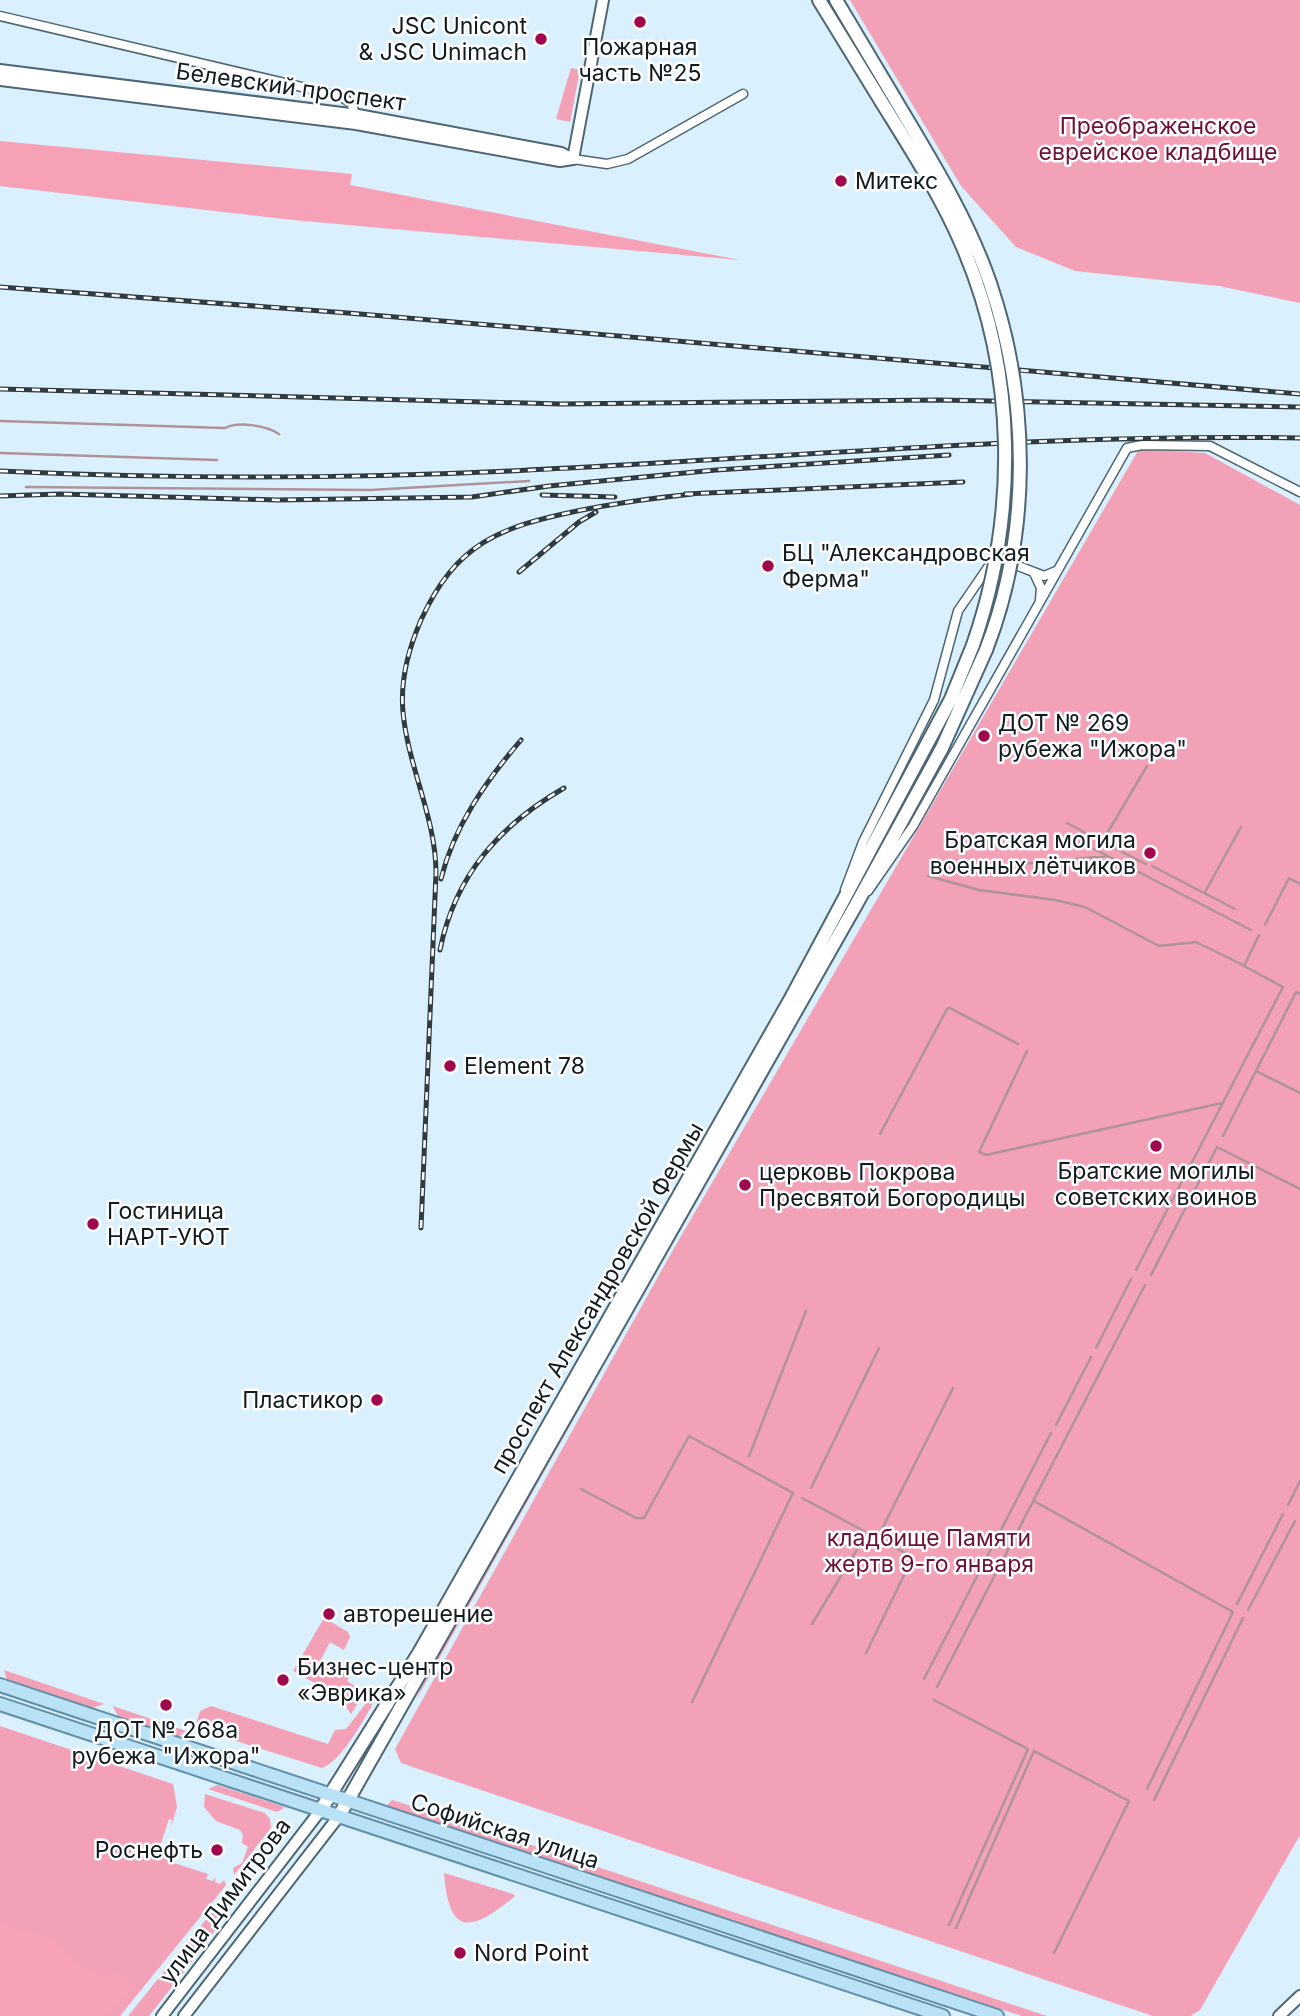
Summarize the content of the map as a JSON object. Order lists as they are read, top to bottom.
{
  "streets": {
    "main road": ["проспект Александровской Фермы", "Софийская улица"],
    "street": ["Белевский проспект", "улица Димитрова"]
  },
  "crossings": [
    ["проспект Александровской Фермы", "Софийская улица"],
    ["проспект Александровской Фермы", "улица Димитрова"],
    ["Софийская улица", "улица Димитрова"]
  ],
  "parks": ["Преображенское еврейское кладбище", "кладбище Памяти жертв 9-го января"],
  "places": [
    "Пожарная часть №25",
    "JSC Unicont & JSC Unimach",
    "Митекс",
    "БЦ \"Александровская Ферма\"",
    "ДОТ № 269 рубежа \"Ижора\"",
    "Братская могила военных лётчиков",
    "Element 78",
    "Братские могилы советских воинов",
    "церковь Покрова Пресвятой Богородицы",
    "Гостиница НАРТ-УЮТ",
    "Пластикор",
    "авторешение",
    "Бизнес-центр «Эврика»",
    "ДОТ № 268а рубежа \"Ижора\"",
    "Роснефть",
    "Nord Point"
  ]
}
